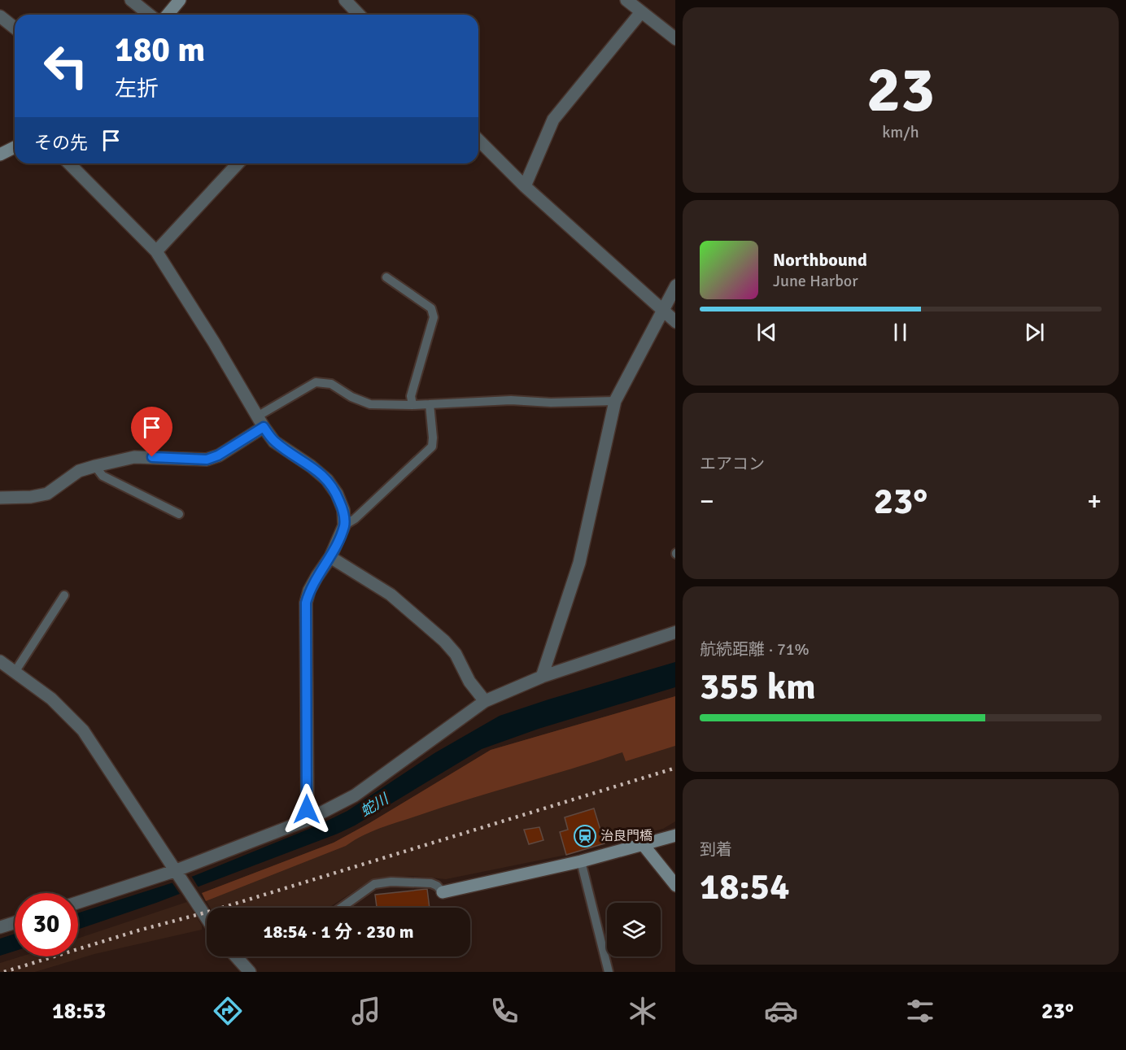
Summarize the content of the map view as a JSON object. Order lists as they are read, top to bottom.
{
  "water": ["蛇川"],
  "places": {
    "station": ["治良門橋"]
  },
  "page": {
    "tile": [
      ["23", "km/h"],
      "エアコン",
      ["航続距離 · 71%", "355 km"],
      ["到着", "18:54"]
    ],
    "turn": ["180 m", "左折"],
    "then": "その先",
    "song": ["Northbound", "June Harbor"],
    "heat": ["−", "23°", "+"],
    "limit": "30",
    "trip": "18:54 · 1 分 · 230 m",
    "tabs": ["18:53", "23°"]
  }
}
